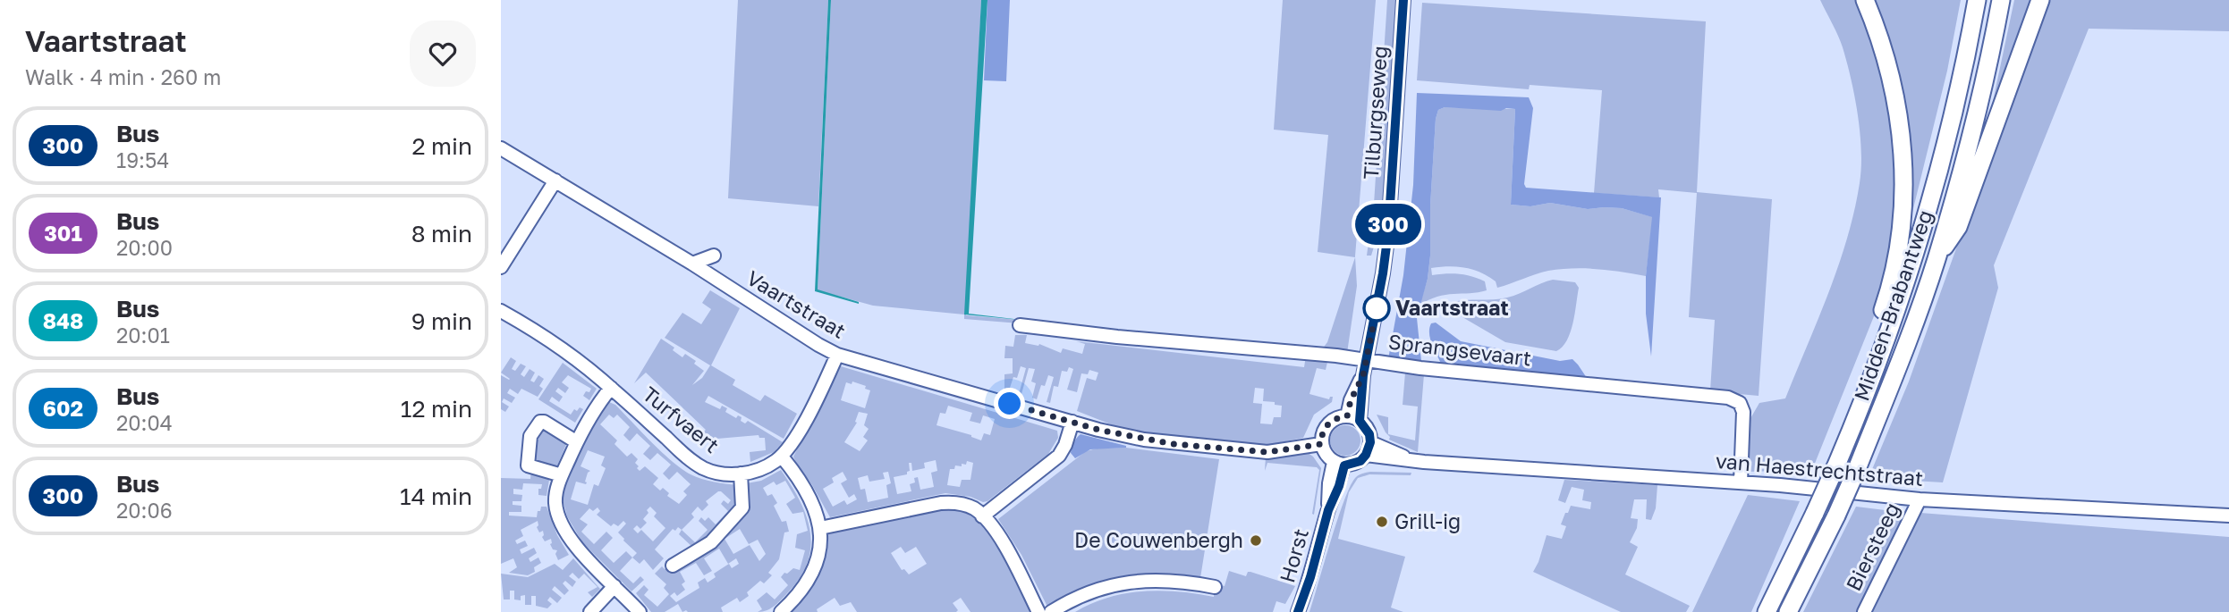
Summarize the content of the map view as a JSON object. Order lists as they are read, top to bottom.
{
  "streets": {
    "highway": ["Midden-Brabantweg"],
    "street": [
      "Tilburgseweg",
      "Vaartstraat",
      "Sprangsevaart",
      "Turfvaert",
      "van Haestrechtstraat",
      "Biersteeg",
      "Horst"
    ]
  },
  "crossings": [
    ["Tilburgseweg", "Vaartstraat"],
    ["Tilburgseweg", "Sprangsevaart"],
    ["Tilburgseweg", "van Haestrechtstraat"],
    ["Tilburgseweg", "Horst"],
    ["Vaartstraat", "Turfvaert"],
    ["Vaartstraat", "van Haestrechtstraat"],
    ["Vaartstraat", "Horst"],
    ["Sprangsevaart", "van Haestrechtstraat"],
    ["van Haestrechtstraat", "Biersteeg"],
    ["van Haestrechtstraat", "Horst"]
  ],
  "places": ["Vaartstraat", "Grill-ig", "De Couwenbergh"],
  "lines": ["bus line 300"],
  "page": {
    "heading": ["Vaartstraat", "Walk · 4 min · 260 m"],
    "on_map": "300",
    "list": [
      {
        "mark": "300",
        "name": "Bus",
        "note": "19:54",
        "value": "2 min"
      },
      {
        "mark": "301",
        "name": "Bus",
        "note": "20:00",
        "value": "8 min"
      },
      {
        "mark": "848",
        "name": "Bus",
        "note": "20:01",
        "value": "9 min"
      },
      {
        "mark": "602",
        "name": "Bus",
        "note": "20:04",
        "value": "12 min"
      },
      {
        "mark": "300",
        "name": "Bus",
        "note": "20:06",
        "value": "14 min"
      }
    ]
  }
}
